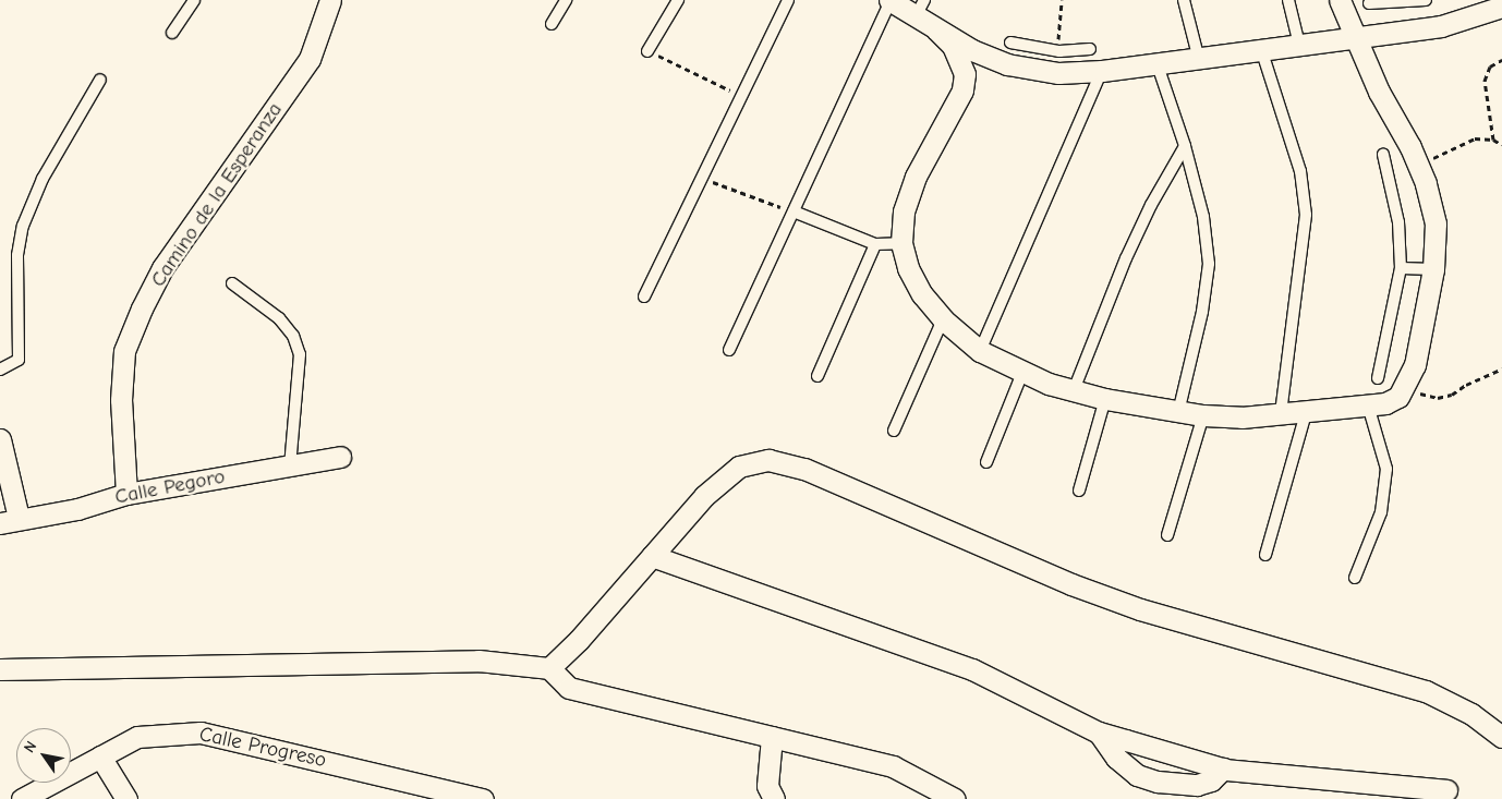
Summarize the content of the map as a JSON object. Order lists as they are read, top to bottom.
{
  "streets": {
    "street": ["Camino de la Esperanza", "Calle Pegoro", "Calle Progreso"]
  },
  "crossings": [
    ["Camino de la Esperanza", "Calle Pegoro"]
  ],
  "north": "top left"
}
